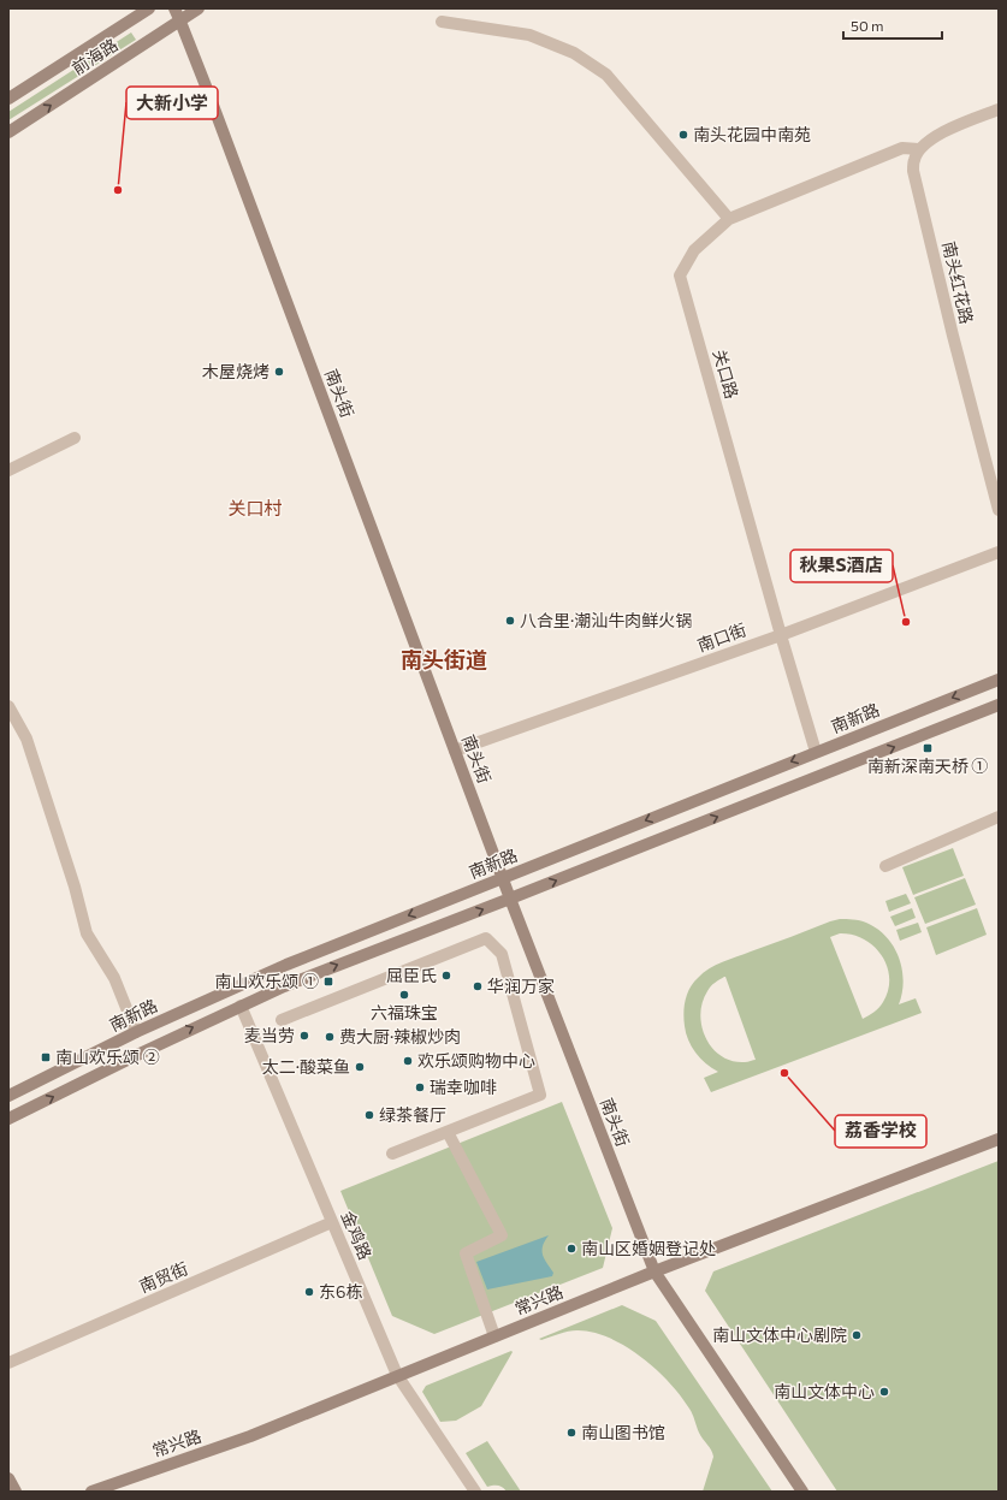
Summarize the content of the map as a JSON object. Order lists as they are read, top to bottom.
{
  "streets": {
    "street": [
      "前海路",
      "南头红花路",
      "关口路",
      "南头街",
      "南口街",
      "南新路",
      "金鸡路",
      "南贸街",
      "常兴路"
    ]
  },
  "crossings": [
    ["前海路", "南头街"],
    ["南头红花路", "关口路"],
    ["关口路", "南口街"],
    ["关口路", "南新路"],
    ["南头街", "南口街"],
    ["南头街", "南新路"],
    ["南头街", "常兴路"],
    ["金鸡路", "南贸街"],
    ["金鸡路", "常兴路"]
  ],
  "districts": ["关口村", "南头街道"],
  "places": {
    "other": [
      "南头花园中南苑",
      "大新小学",
      "木屋烧烤",
      "八合里·潮汕牛肉鲜火锅",
      "秋果S酒店",
      "屈臣氏",
      "华润万家",
      "六福珠宝",
      "麦当劳",
      "费大厨·辣椒炒肉",
      "欢乐颂购物中心",
      "太二·酸菜鱼",
      "荔香学校",
      "瑞幸咖啡",
      "绿茶餐厅",
      "南山区婚姻登记处",
      "东6栋",
      "南山文体中心剧院",
      "南山文体中心",
      "南山图书馆"
    ],
    "transit": ["南新深南天桥 ①", "南山欢乐颂 ①", "南山欢乐颂 ②"]
  },
  "scale_bar": "50 m"
}
